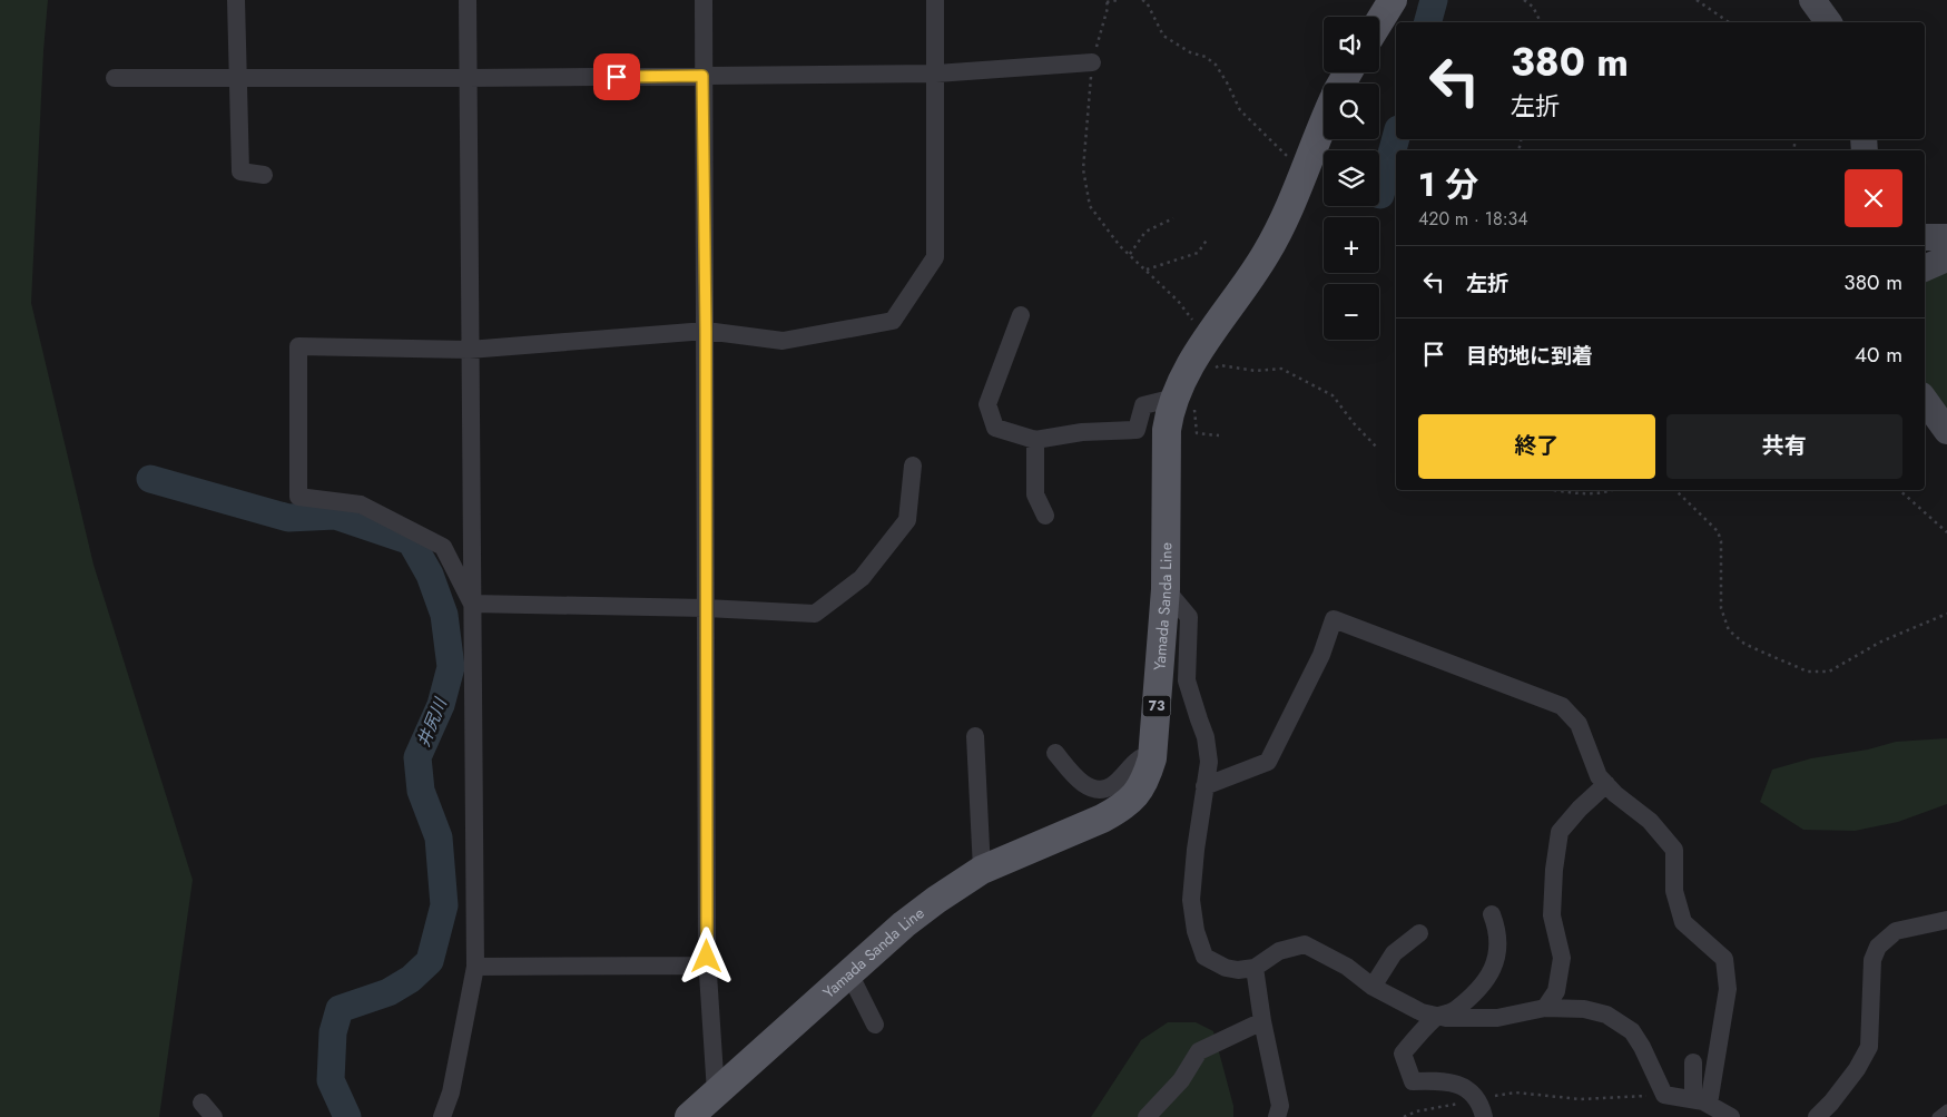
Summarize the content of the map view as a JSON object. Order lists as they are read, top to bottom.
{
  "streets": {
    "main road": ["Yamada Sanda Line", "73"]
  },
  "water": ["井尻川"],
  "page": {
    "map_buttons": ["+", "−"],
    "turn": ["380 m", "左折"],
    "heading": ["1 分", "420 m · 18:34"],
    "list": [
      {
        "name": "左折",
        "value": "380 m"
      },
      {
        "name": "目的地に到着",
        "value": "40 m"
      }
    ],
    "buttons": ["終了", "共有"]
  }
}
